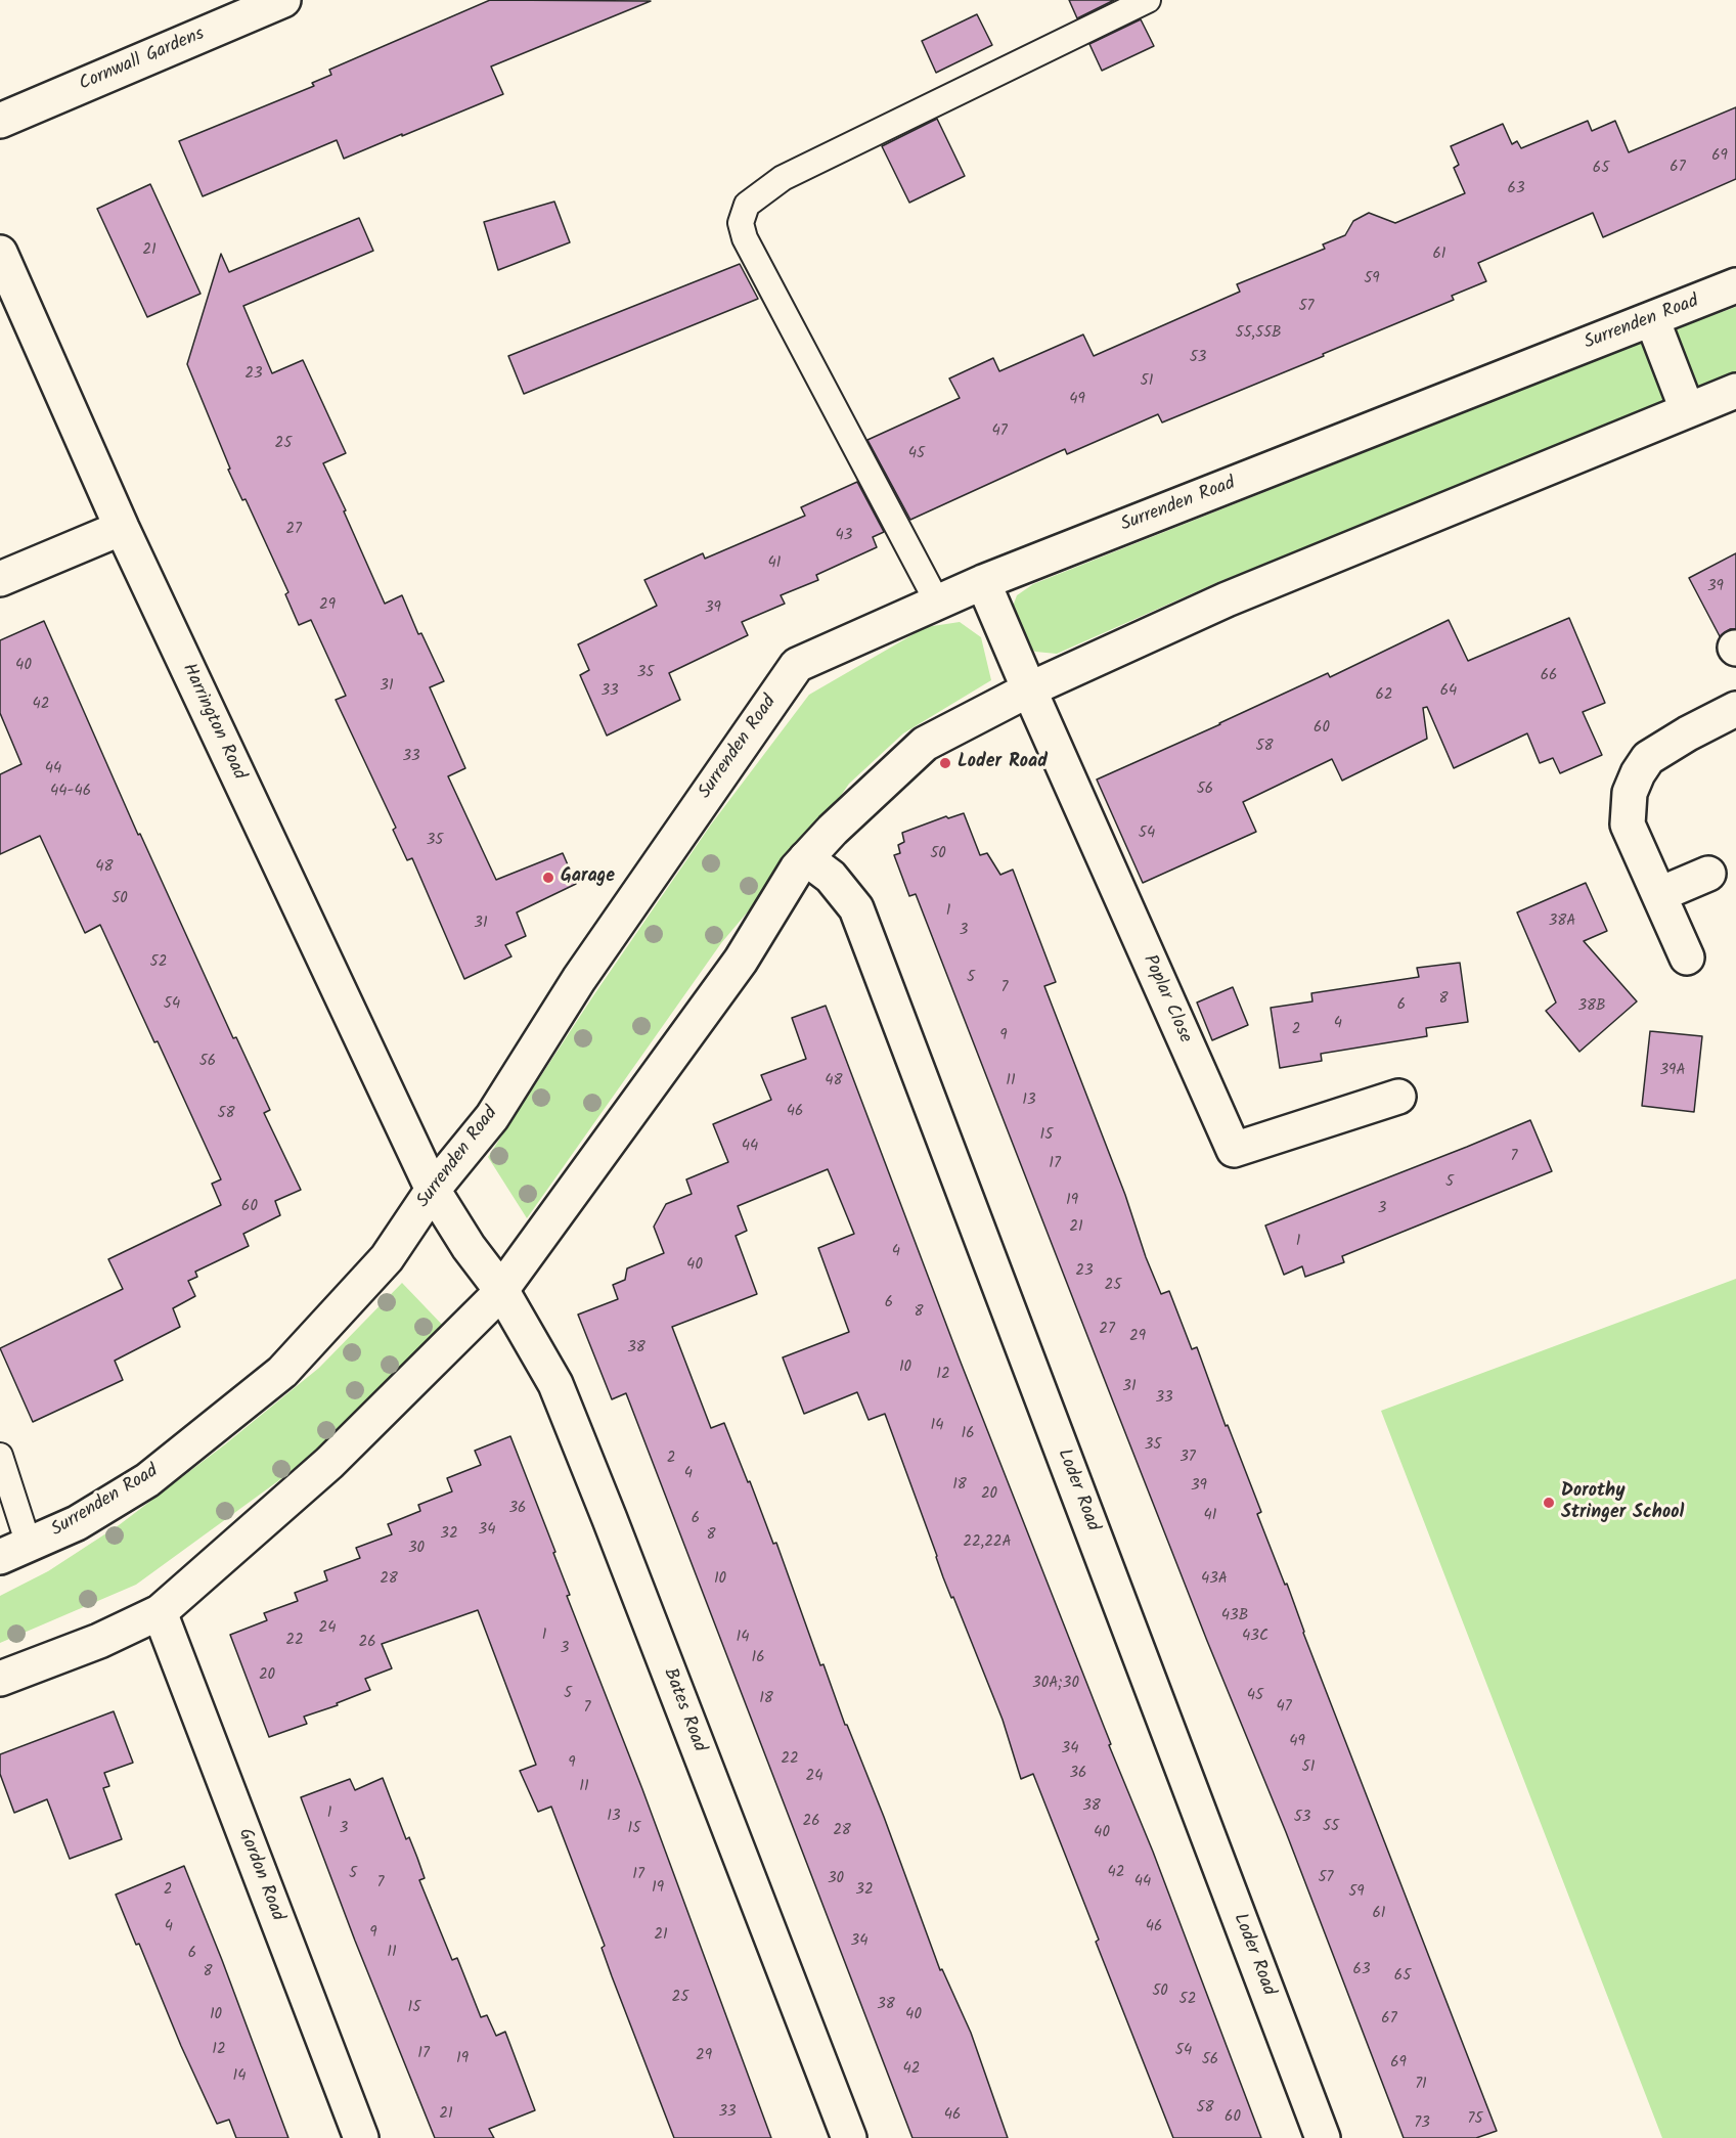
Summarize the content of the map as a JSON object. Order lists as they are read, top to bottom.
{
  "streets": {
    "street": [
      "Cornwall Gardens",
      "Surrenden Road",
      "Harrington Road",
      "Poplar Close",
      "Loder Road",
      "Bates Road",
      "Gordon Road"
    ]
  },
  "crossings": [
    ["Surrenden Road", "Harrington Road"],
    ["Harrington Road", "Bates Road"]
  ],
  "places": ["Loder Road", "Garage", "Dorothy Stringer School"],
  "house_numbers": [
    "69",
    "67",
    "65",
    "63",
    "21",
    "61",
    "59",
    "57",
    "55,55B",
    "53",
    "23",
    "51",
    "49",
    "47",
    "25",
    "45",
    "27",
    "43",
    "41",
    "39",
    "29",
    "39",
    "40",
    "35",
    "66",
    "31",
    "33",
    "64",
    "62",
    "42",
    "60",
    "58",
    "33",
    "44",
    "56",
    "44-46",
    "54",
    "35",
    "50",
    "48",
    "50",
    "1",
    "38A",
    "31",
    "3",
    "52",
    "5",
    "7",
    "8",
    "54",
    "6",
    "38B",
    "4",
    "2",
    "9",
    "56",
    "39A",
    "48",
    "11",
    "13",
    "46",
    "58",
    "15",
    "44",
    "7",
    "17",
    "5",
    "19",
    "60",
    "3",
    "21",
    "1",
    "4",
    "40",
    "23",
    "25",
    "6",
    "8",
    "27",
    "29",
    "38",
    "10",
    "12",
    "31",
    "33",
    "14",
    "16",
    "35",
    "37",
    "2",
    "4",
    "18",
    "39",
    "20",
    "36",
    "41",
    "6",
    "34",
    "32",
    "8",
    "22,22A",
    "30",
    "28",
    "10",
    "43A",
    "43B",
    "24",
    "1",
    "43C",
    "14",
    "22",
    "26",
    "3",
    "16",
    "20",
    "30A;30",
    "5",
    "45",
    "18",
    "47",
    "7",
    "49",
    "34",
    "22",
    "9",
    "51",
    "36",
    "24",
    "11",
    "38",
    "1",
    "13",
    "53",
    "26",
    "55",
    "3",
    "15",
    "28",
    "40",
    "42",
    "5",
    "17",
    "57",
    "30",
    "44",
    "7",
    "19",
    "2",
    "32",
    "59",
    "61",
    "4",
    "46",
    "9",
    "21",
    "34",
    "11",
    "6",
    "63",
    "8",
    "65",
    "50",
    "25",
    "52",
    "38",
    "15",
    "10",
    "40",
    "67",
    "12",
    "54",
    "17",
    "29",
    "19",
    "56",
    "69",
    "42",
    "14",
    "71",
    "58",
    "33",
    "21",
    "46",
    "60",
    "75",
    "73"
  ]
}
